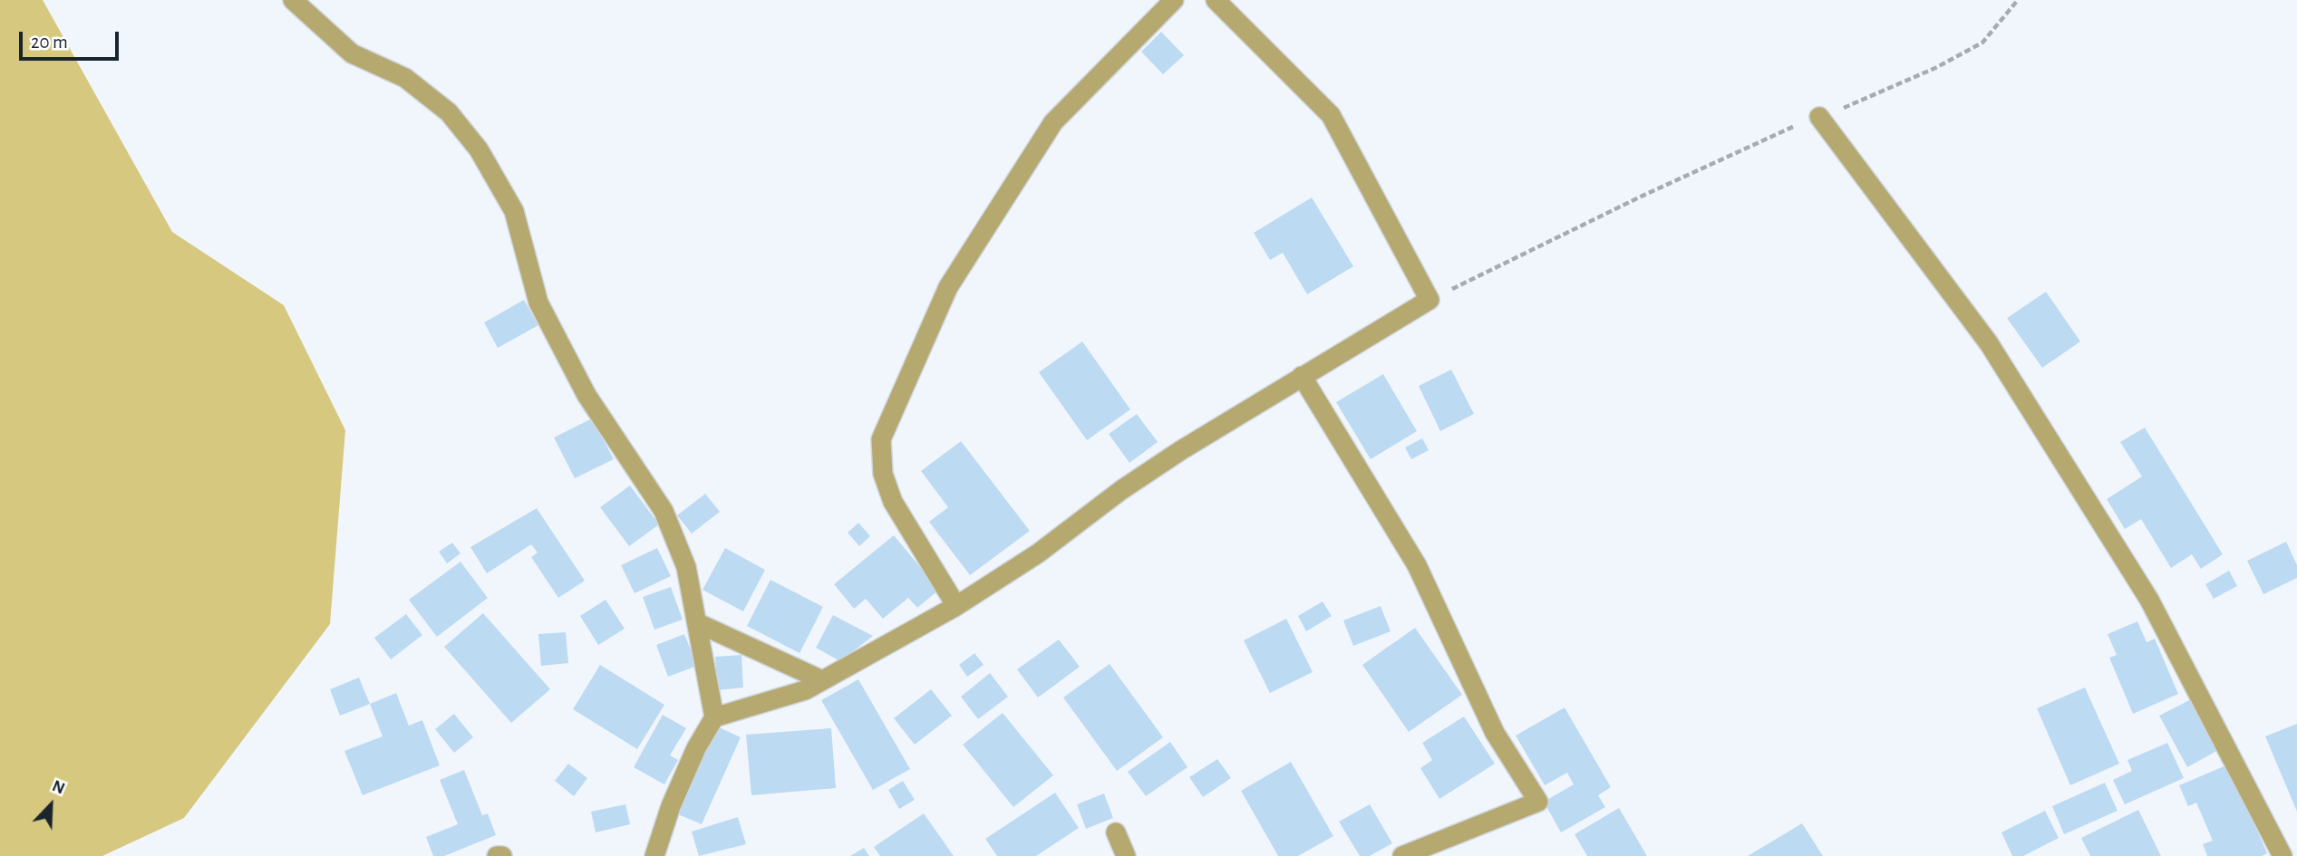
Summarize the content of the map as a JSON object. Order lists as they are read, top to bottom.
{
  "scale_bar": "20 m",
  "north": "top right"
}
